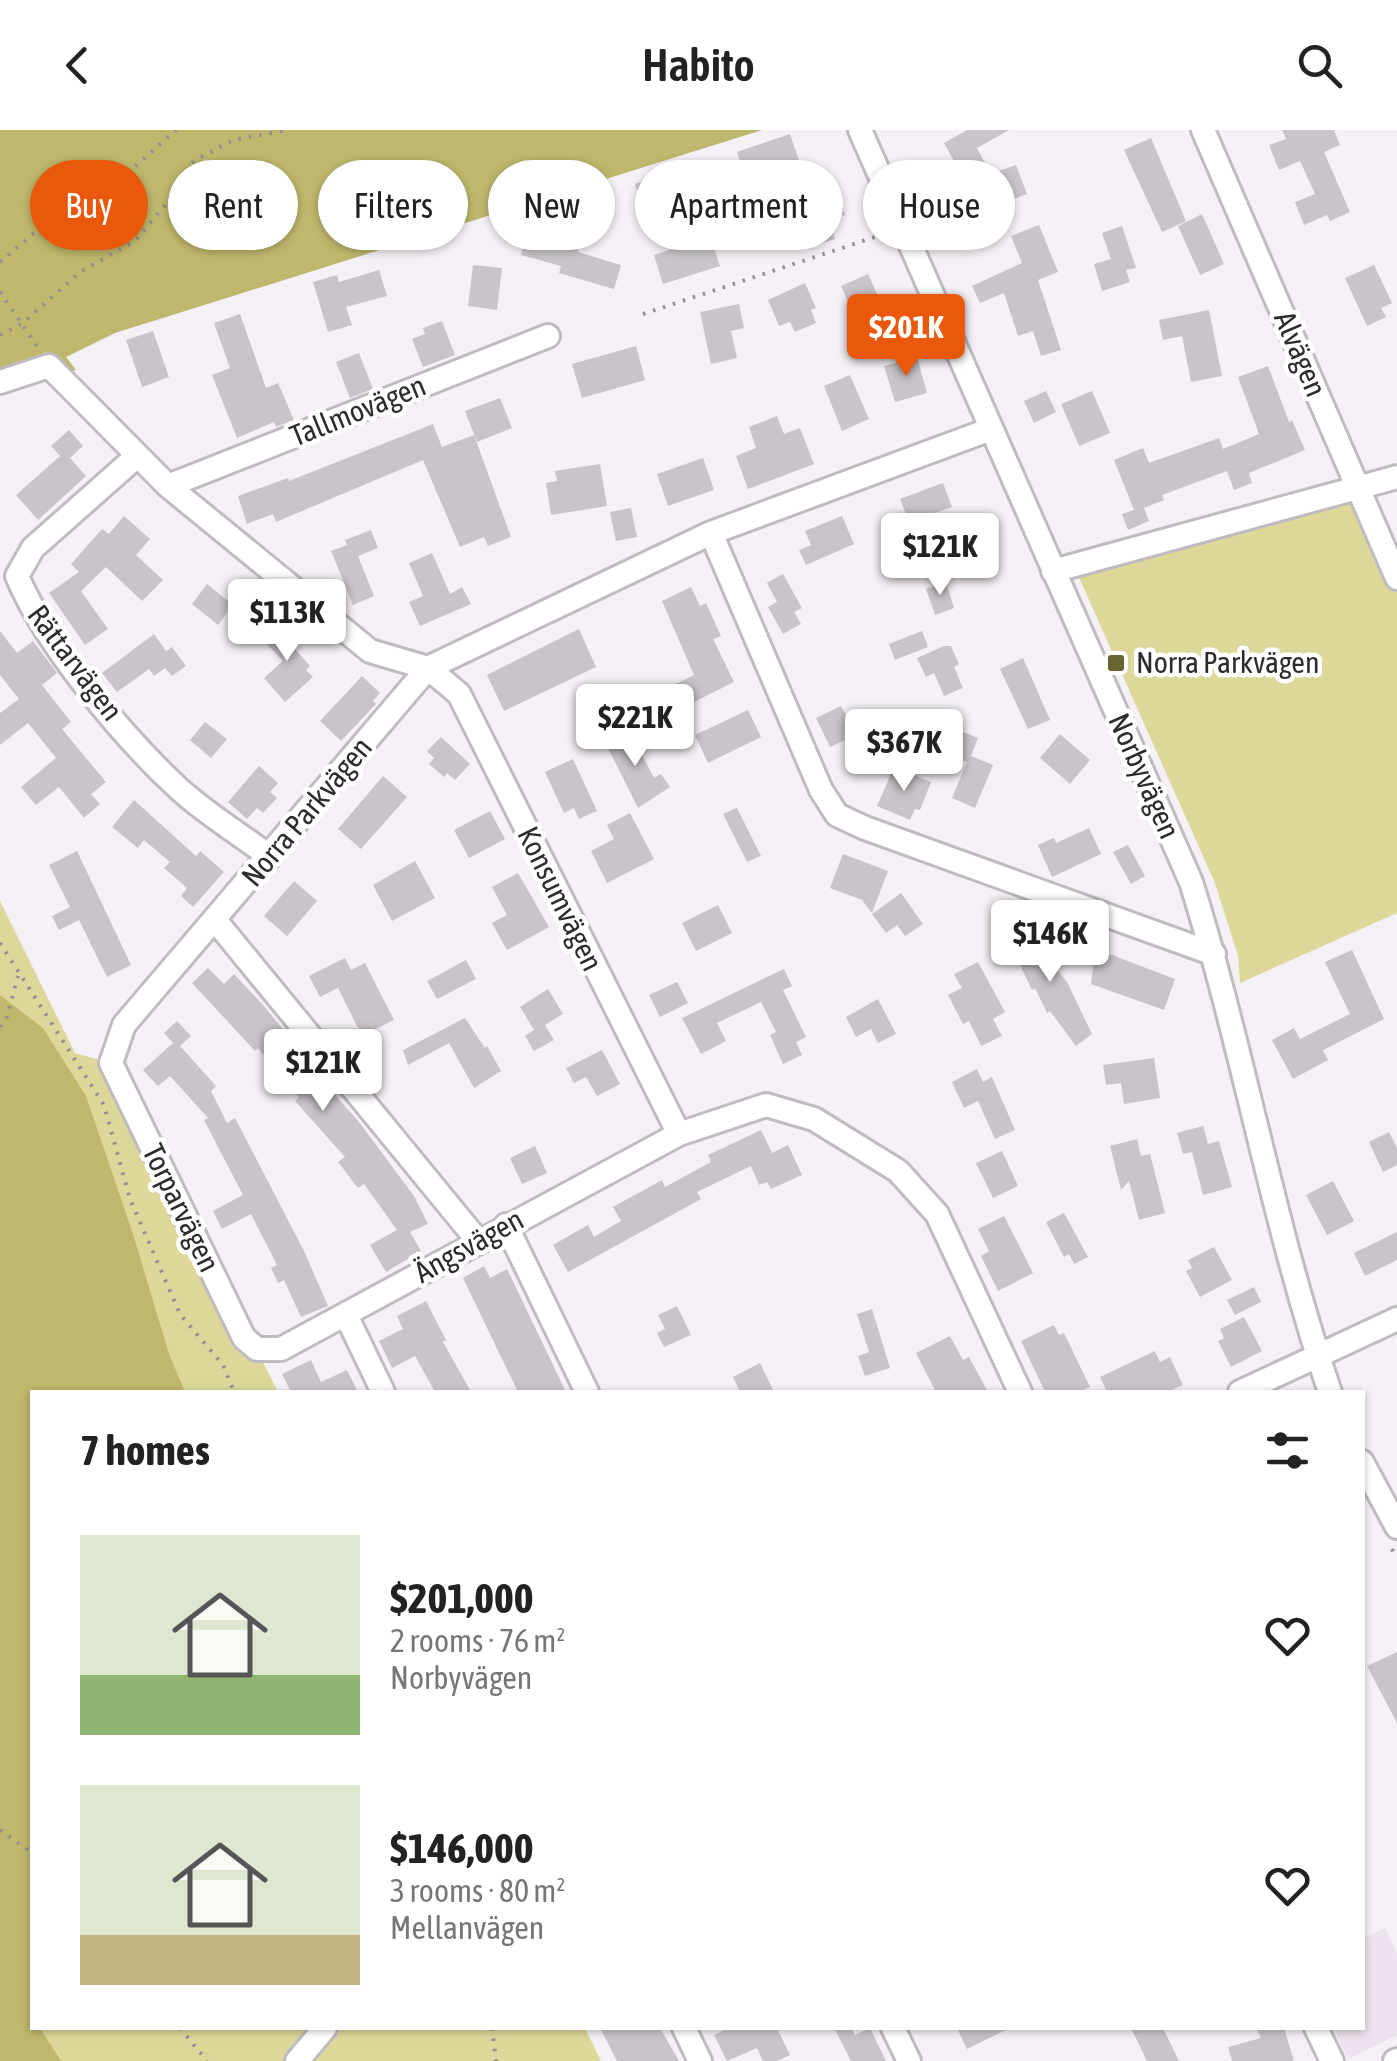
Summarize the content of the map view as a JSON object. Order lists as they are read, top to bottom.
{
  "streets": {
    "street": [
      "Alvägen",
      "Tallmovägen",
      "Rättarvägen",
      "Norbyvägen",
      "Norra Parkvägen",
      "Konsumvägen",
      "Torparvägen",
      "Ängsvägen"
    ]
  },
  "crossings": [
    ["Tallmovägen", "Konsumvägen"],
    ["Rättarvägen", "Norra Parkvägen"],
    ["Rättarvägen", "Konsumvägen"],
    ["Norbyvägen", "Norra Parkvägen"],
    ["Norra Parkvägen", "Konsumvägen"],
    ["Norra Parkvägen", "Torparvägen"],
    ["Konsumvägen", "Ängsvägen"],
    ["Torparvägen", "Ängsvägen"]
  ],
  "places": {
    "transit": ["Norra Parkvägen"]
  },
  "page": {
    "header": "Habito",
    "chip": [
      "Buy",
      "Rent",
      "Filters",
      "New",
      "Apartment",
      "House"
    ],
    "price": [
      "$201K",
      "$121K",
      "$113K",
      "$221K",
      "$367K",
      "$146K",
      "$121K"
    ],
    "heading": "7 homes",
    "list": [
      {
        "name": "$201,000",
        "note": "2 rooms · 76 m² · Norbyvägen"
      },
      {
        "name": "$146,000",
        "note": "3 rooms · 80 m² · Mellanvägen"
      }
    ]
  }
}
